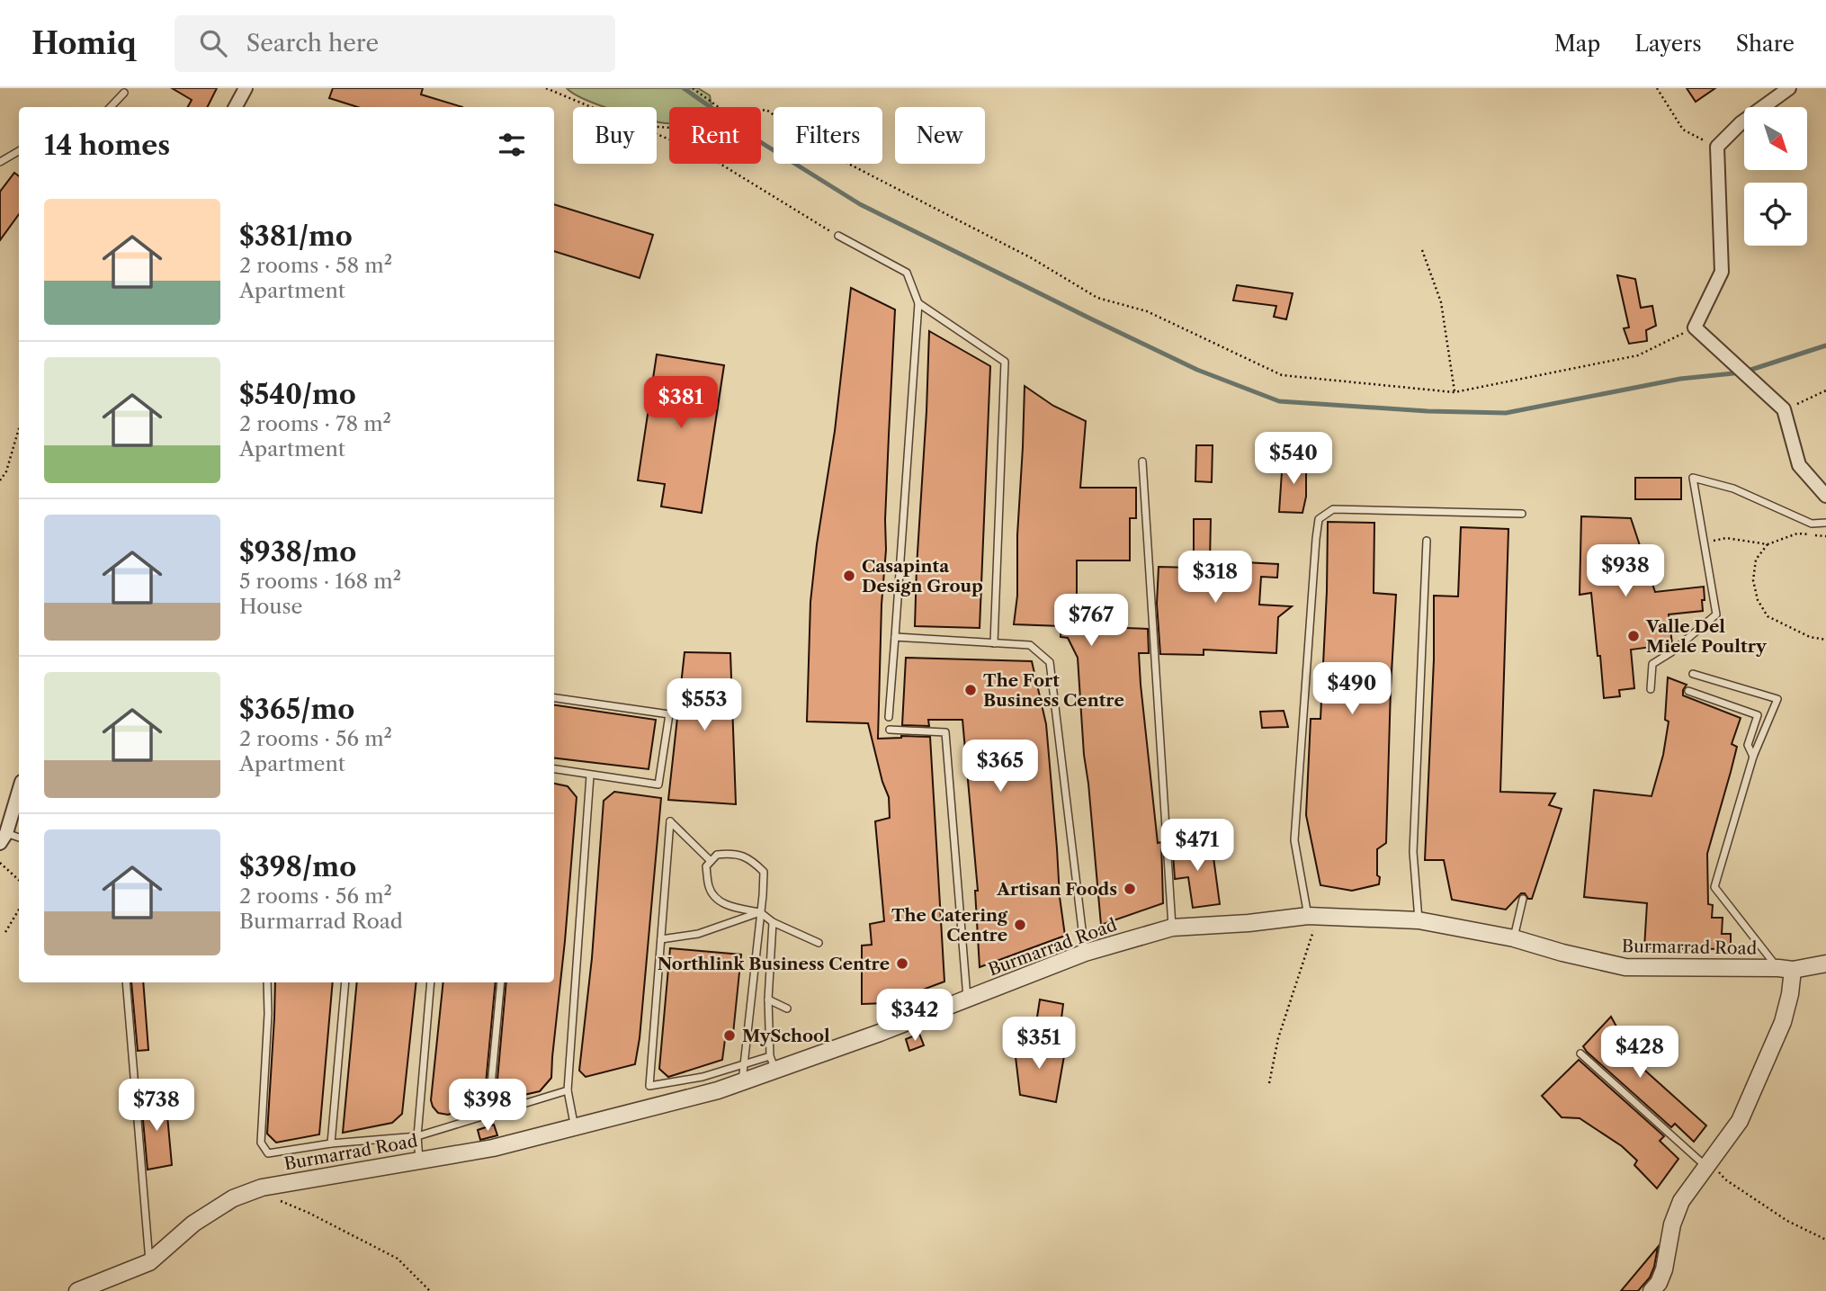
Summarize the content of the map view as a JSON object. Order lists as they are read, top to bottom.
{
  "streets": {
    "street": ["Burmarrad Road"]
  },
  "places": [
    "Casapinta Design Group",
    "Valle Del Miele Poultry",
    "The Fort Business Centre",
    "Artisan Foods",
    "The Catering Centre",
    "Northlink Business Centre",
    "MySchool"
  ],
  "north": "bottom right",
  "page": {
    "header": "Homiq",
    "search": "Search here",
    "nav": ["Map", "Layers", "Share"],
    "chip": [
      "Buy",
      "Rent",
      "Filters",
      "New"
    ],
    "heading": "14 homes",
    "list": [
      {
        "name": "$381/mo",
        "note": "2 rooms · 58 m² · Apartment"
      },
      {
        "name": "$540/mo",
        "note": "2 rooms · 78 m² · Apartment"
      },
      {
        "name": "$938/mo",
        "note": "5 rooms · 168 m² · House"
      },
      {
        "name": "$365/mo",
        "note": "2 rooms · 56 m² · Apartment"
      },
      {
        "name": "$398/mo",
        "note": "2 rooms · 56 m² · Burmarrad Road"
      }
    ],
    "price": [
      "$381",
      "$540",
      "$938",
      "$318",
      "$767",
      "$490",
      "$553",
      "$365",
      "$471",
      "$342",
      "$351",
      "$428",
      "$738",
      "$398"
    ]
  }
}
